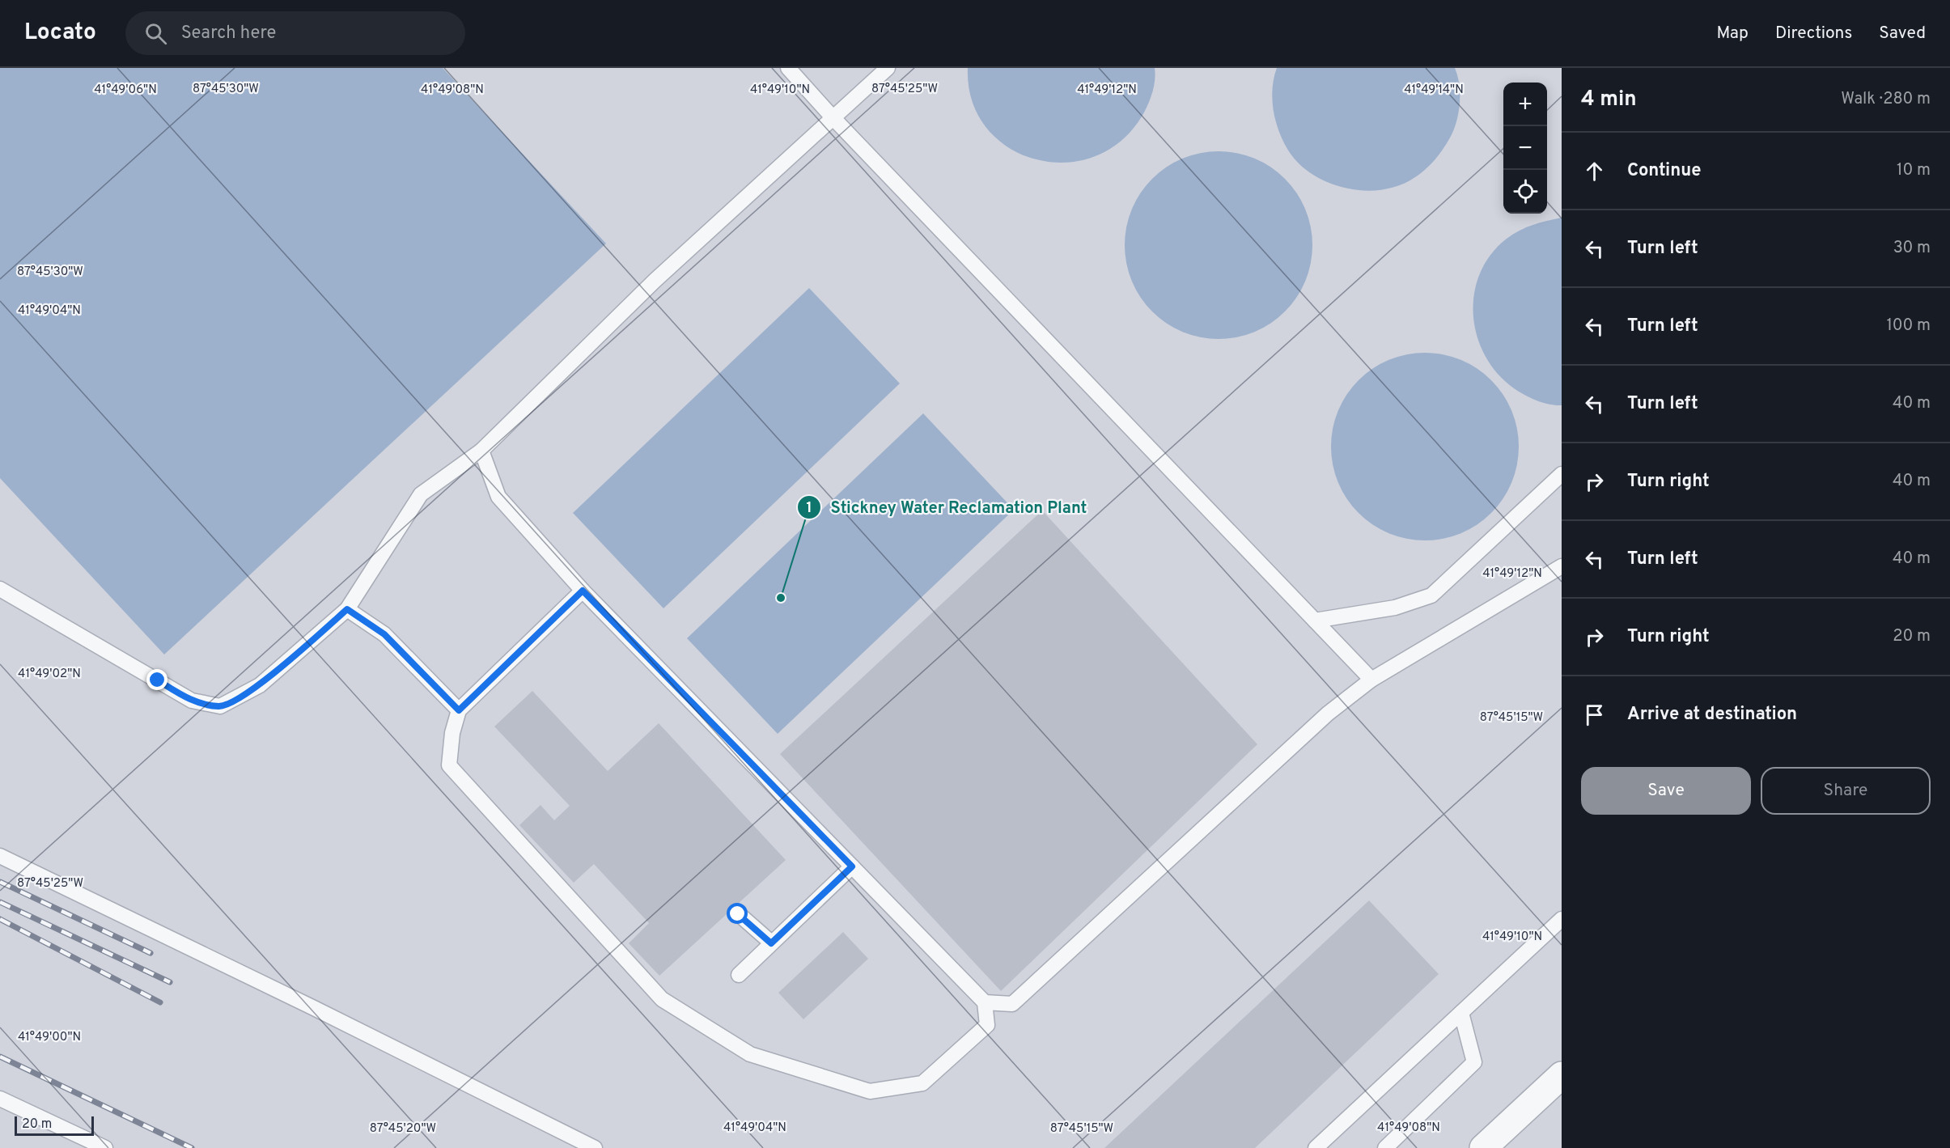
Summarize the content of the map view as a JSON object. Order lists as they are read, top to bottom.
{
  "places": ["Stickney Water Reclamation Plant"],
  "scale_bar": "20 m",
  "page": {
    "header": "Locato",
    "search": "Search here",
    "nav": ["Map", "Directions", "Saved"],
    "heading": ["4 min", "Walk · 280 m"],
    "map_buttons": ["+", "−"],
    "list": [
      ["Continue", "10 m"],
      ["Turn left", "30 m"],
      ["Turn left", "100 m"],
      ["Turn left", "40 m"],
      ["Turn right", "40 m"],
      ["Turn left", "40 m"],
      ["Turn right", "20 m"],
      "Arrive at destination"
    ],
    "buttons": ["Save", "Share"],
    "scale": "20 m"
  },
  "coordinates": [
    "87°45'30\"W",
    "87°45'25\"W",
    "41°49'06\"N",
    "41°49'08\"N",
    "41°49'10\"N",
    "41°49'12\"N",
    "41°49'14\"N",
    "41°49'04\"N",
    "41°49'02\"N",
    "87°45'15\"W",
    "41°49'00\"N",
    "87°45'20\"W"
  ]
}
